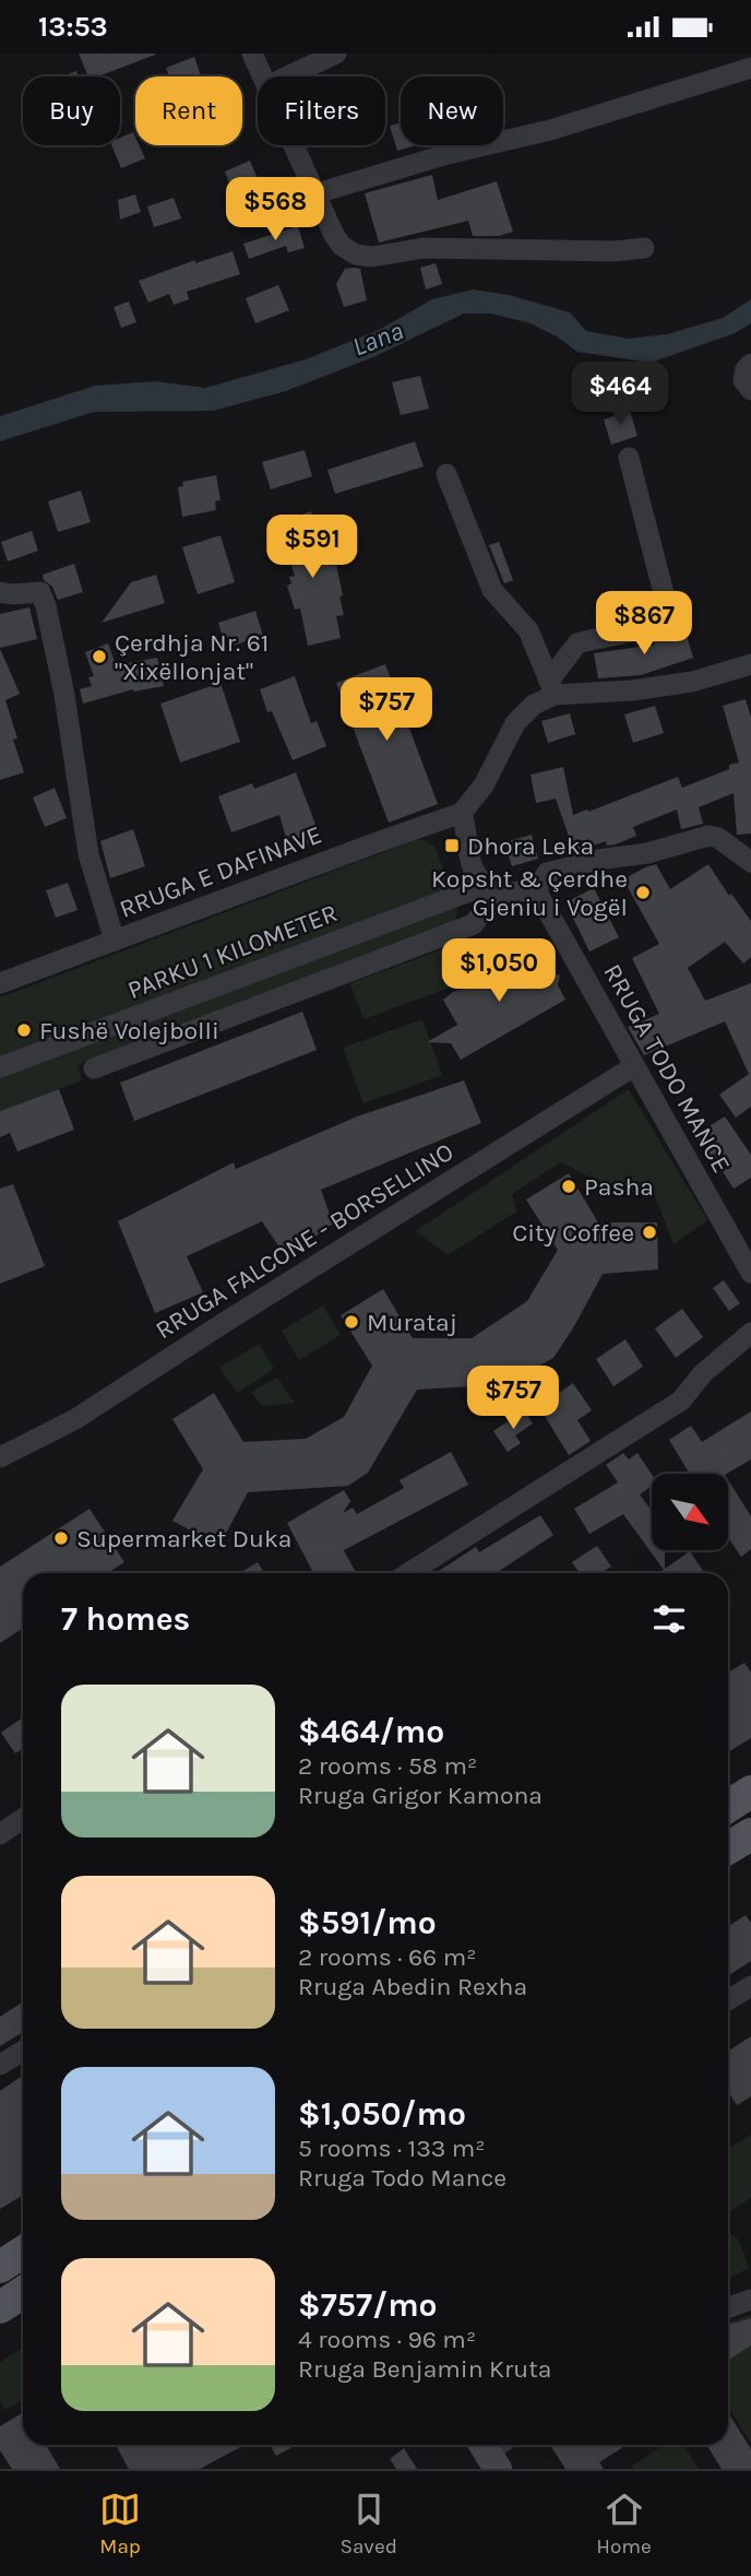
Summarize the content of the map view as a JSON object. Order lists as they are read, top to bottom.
{
  "streets": {
    "street": [
      "RRUGA E DAFINAVE",
      "PARKU 1 KILOMETER",
      "RRUGA TODO MANCE",
      "RRUGA FALCONE - BORSELLINO"
    ]
  },
  "crossings": [
    ["PARKU 1 KILOMETER", "RRUGA TODO MANCE"],
    ["RRUGA TODO MANCE", "RRUGA FALCONE - BORSELLINO"]
  ],
  "water": ["Lana"],
  "places": {
    "other": [
      "Çerdhja Nr. 61 \"Xixëllonjat\"",
      "Kopsht & Çerdhe Gjeniu i Vogël",
      "Fushë Volejbolli",
      "Pasha",
      "City Coffee",
      "Murataj",
      "Supermarket Duka"
    ],
    "transit": ["Dhora Leka"]
  },
  "north": "bottom right",
  "page": {
    "status": "13:53",
    "chip": [
      "Buy",
      "Rent",
      "Filters",
      "New"
    ],
    "price": [
      "$568",
      "$464",
      "$591",
      "$867",
      "$757",
      "$1,050",
      "$757"
    ],
    "heading": "7 homes",
    "list": [
      {
        "name": "$464/mo",
        "note": "2 rooms · 58 m² · Rruga Grigor Kamona"
      },
      {
        "name": "$591/mo",
        "note": "2 rooms · 66 m² · Rruga Abedin Rexha"
      },
      {
        "name": "$1,050/mo",
        "note": "5 rooms · 133 m² · Rruga Todo Mance"
      },
      {
        "name": "$757/mo",
        "note": "4 rooms · 96 m² · Rruga Benjamin Kruta"
      }
    ],
    "tabs": ["Map", "Saved", "Home"]
  }
}
